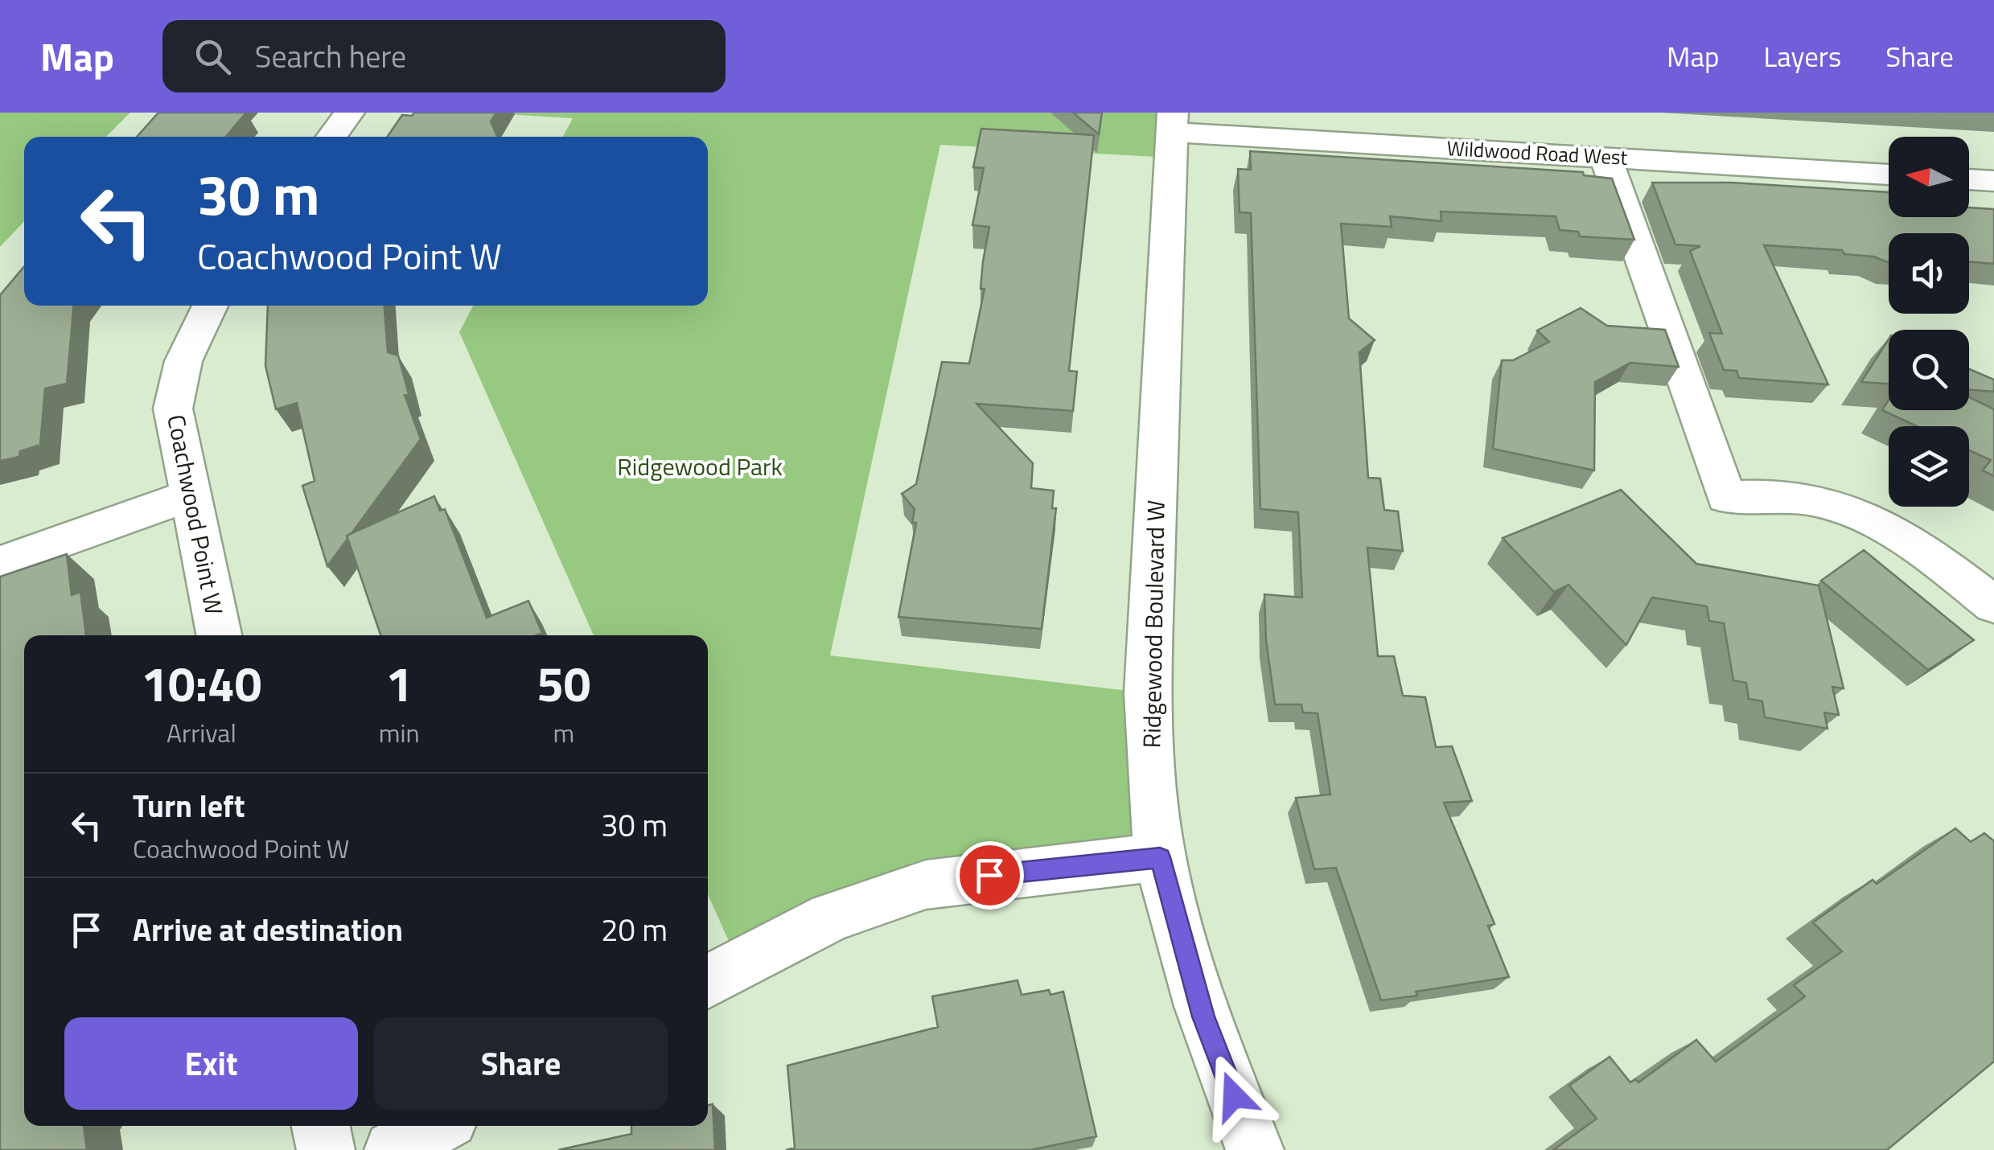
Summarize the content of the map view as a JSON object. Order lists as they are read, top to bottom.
{
  "streets": {
    "street": ["Wildwood Road West", "Coachwood Point W", "Ridgewood Boulevard W"]
  },
  "crossings": [
    ["Wildwood Road West", "Ridgewood Boulevard W"]
  ],
  "parks": ["Ridgewood Park"],
  "north": "left",
  "page": {
    "header": "Map",
    "search": "Search here",
    "nav": ["Map", "Layers", "Share"],
    "turn": ["30 m", "Coachwood Point W"],
    "eta": [
      "10:40",
      "Arrival",
      "1",
      "min",
      "50",
      "m"
    ],
    "list": [
      {
        "name": "Turn left",
        "note": "Coachwood Point W",
        "value": "30 m"
      },
      {
        "name": "Arrive at destination",
        "value": "20 m"
      }
    ],
    "buttons": ["Exit", "Share"]
  }
}
